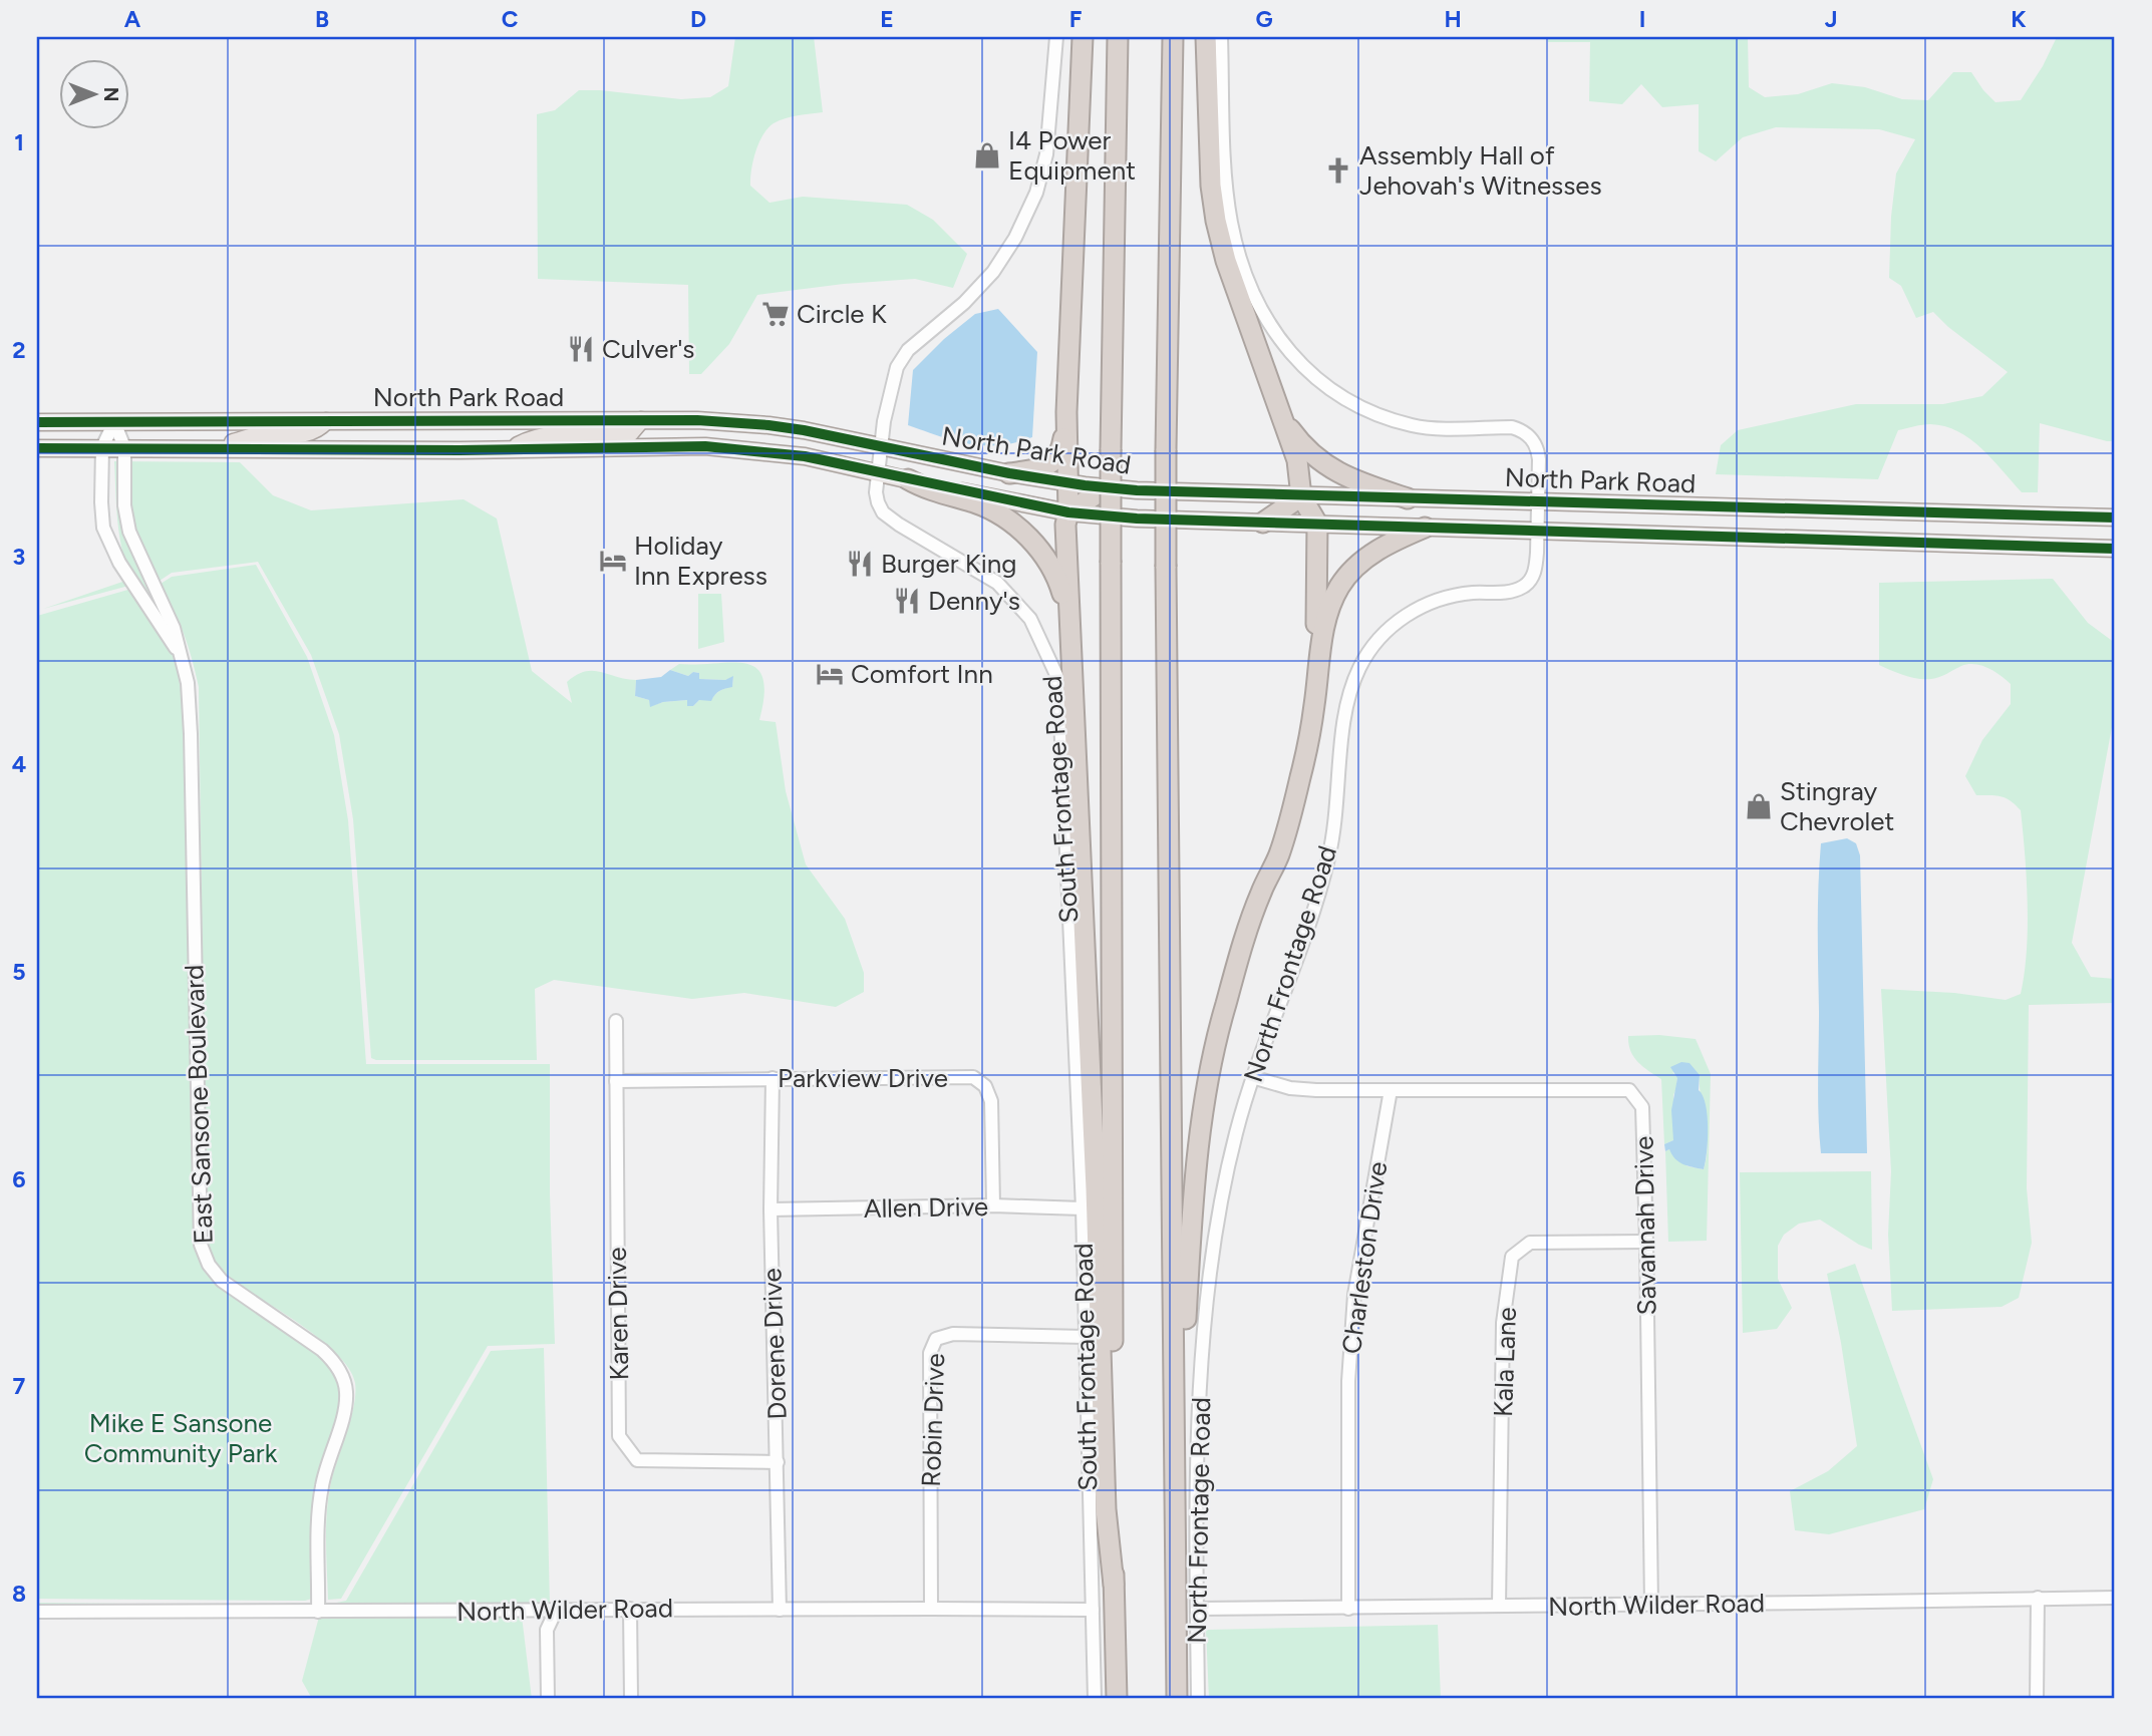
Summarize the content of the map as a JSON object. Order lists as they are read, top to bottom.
{
  "streets": {
    "main road": ["North Park Road"],
    "street": [
      "South Frontage Road",
      "North Frontage Road",
      "Parkview Drive",
      "East Sansone Boulevard",
      "Allen Drive",
      "Savannah Drive",
      "Charleston Drive",
      "Karen Drive",
      "Dorene Drive",
      "Kala Lane",
      "Robin Drive",
      "North Wilder Road"
    ]
  },
  "crossings": [
    ["North Park Road", "South Frontage Road"],
    ["North Park Road", "North Frontage Road"],
    ["North Park Road", "East Sansone Boulevard"],
    ["South Frontage Road", "Allen Drive"],
    ["South Frontage Road", "Robin Drive"],
    ["South Frontage Road", "North Wilder Road"],
    ["North Frontage Road", "North Wilder Road"],
    ["Parkview Drive", "Allen Drive"],
    ["Parkview Drive", "Karen Drive"],
    ["Parkview Drive", "Dorene Drive"],
    ["East Sansone Boulevard", "North Wilder Road"],
    ["Allen Drive", "Dorene Drive"],
    ["Savannah Drive", "Charleston Drive"],
    ["Savannah Drive", "Kala Lane"],
    ["Savannah Drive", "North Wilder Road"],
    ["Charleston Drive", "North Wilder Road"],
    ["Karen Drive", "Dorene Drive"],
    ["Dorene Drive", "North Wilder Road"],
    ["Kala Lane", "North Wilder Road"],
    ["Robin Drive", "North Wilder Road"]
  ],
  "parks": ["Mike E Sansone Community Park"],
  "places": {
    "shop": ["I4 Power Equipment", "Stingray Chevrolet"],
    "church": ["Assembly Hall of Jehovah's Witnesses"],
    "supermarket": ["Circle K"],
    "restaurant": ["Culver's", "Burger King", "Denny's"],
    "hotel": ["Holiday Inn Express", "Comfort Inn"]
  },
  "north": "right",
  "grid": {
    "columns": [
      "A",
      "B",
      "C",
      "D",
      "E",
      "F",
      "G",
      "H",
      "I",
      "J",
      "K"
    ],
    "rows": [
      "1",
      "2",
      "3",
      "4",
      "5",
      "6",
      "7",
      "8"
    ]
  }
}
